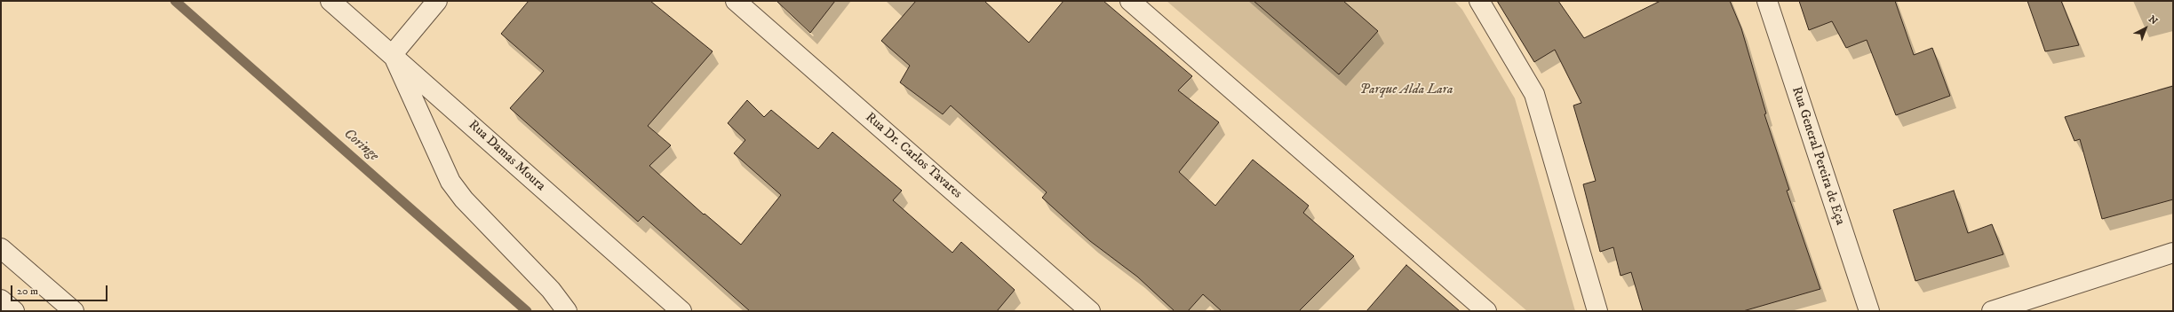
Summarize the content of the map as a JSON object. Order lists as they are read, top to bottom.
{
  "streets": {
    "street": ["Rua Damas Moura", "Rua Dr. Carlos Tavares", "Rua General Pereira de Eça"]
  },
  "water": ["Coringe"],
  "parks": ["Parque Alda Lara"],
  "scale_bar": "20 m",
  "north": "top right"
}
